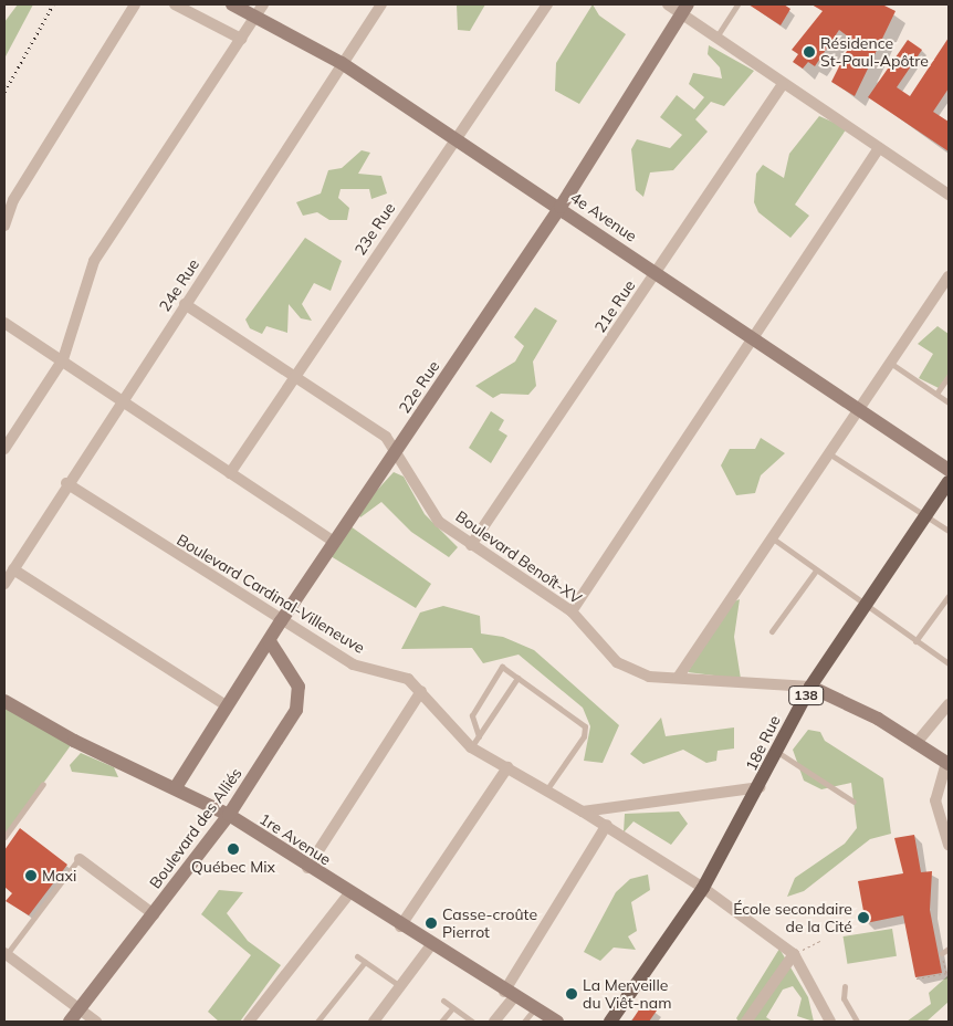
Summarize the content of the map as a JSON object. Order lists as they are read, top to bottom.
{
  "streets": {
    "main road": ["138", "18e Rue"],
    "street": [
      "4e Avenue",
      "23e Rue",
      "24e Rue",
      "21e Rue",
      "22e Rue",
      "Boulevard Benoît-XV",
      "Boulevard Cardinal-Villeneuve",
      "Boulevard des Alliés",
      "1re Avenue"
    ]
  },
  "crossings": [
    ["4e Avenue", "23e Rue"],
    ["4e Avenue", "24e Rue"],
    ["4e Avenue", "21e Rue"],
    ["4e Avenue", "22e Rue"],
    ["23e Rue", "Boulevard Benoît-XV"],
    ["24e Rue", "Boulevard Benoît-XV"],
    ["24e Rue", "Boulevard Cardinal-Villeneuve"],
    ["21e Rue", "Boulevard Benoît-XV"],
    ["22e Rue", "Boulevard Benoît-XV"],
    ["22e Rue", "Boulevard Cardinal-Villeneuve"],
    ["22e Rue", "Boulevard des Alliés"],
    ["22e Rue", "1re Avenue"],
    ["Boulevard Benoît-XV", "18e Rue"],
    ["Boulevard Cardinal-Villeneuve", "18e Rue"],
    ["Boulevard des Alliés", "1re Avenue"]
  ],
  "places": [
    "Résidence St-Paul-Apôtre",
    "Québec Mix",
    "Maxi",
    "École secondaire de la Cité",
    "Casse-croûte Pierrot",
    "La Merveille du Viêt-nam"
  ]
}
